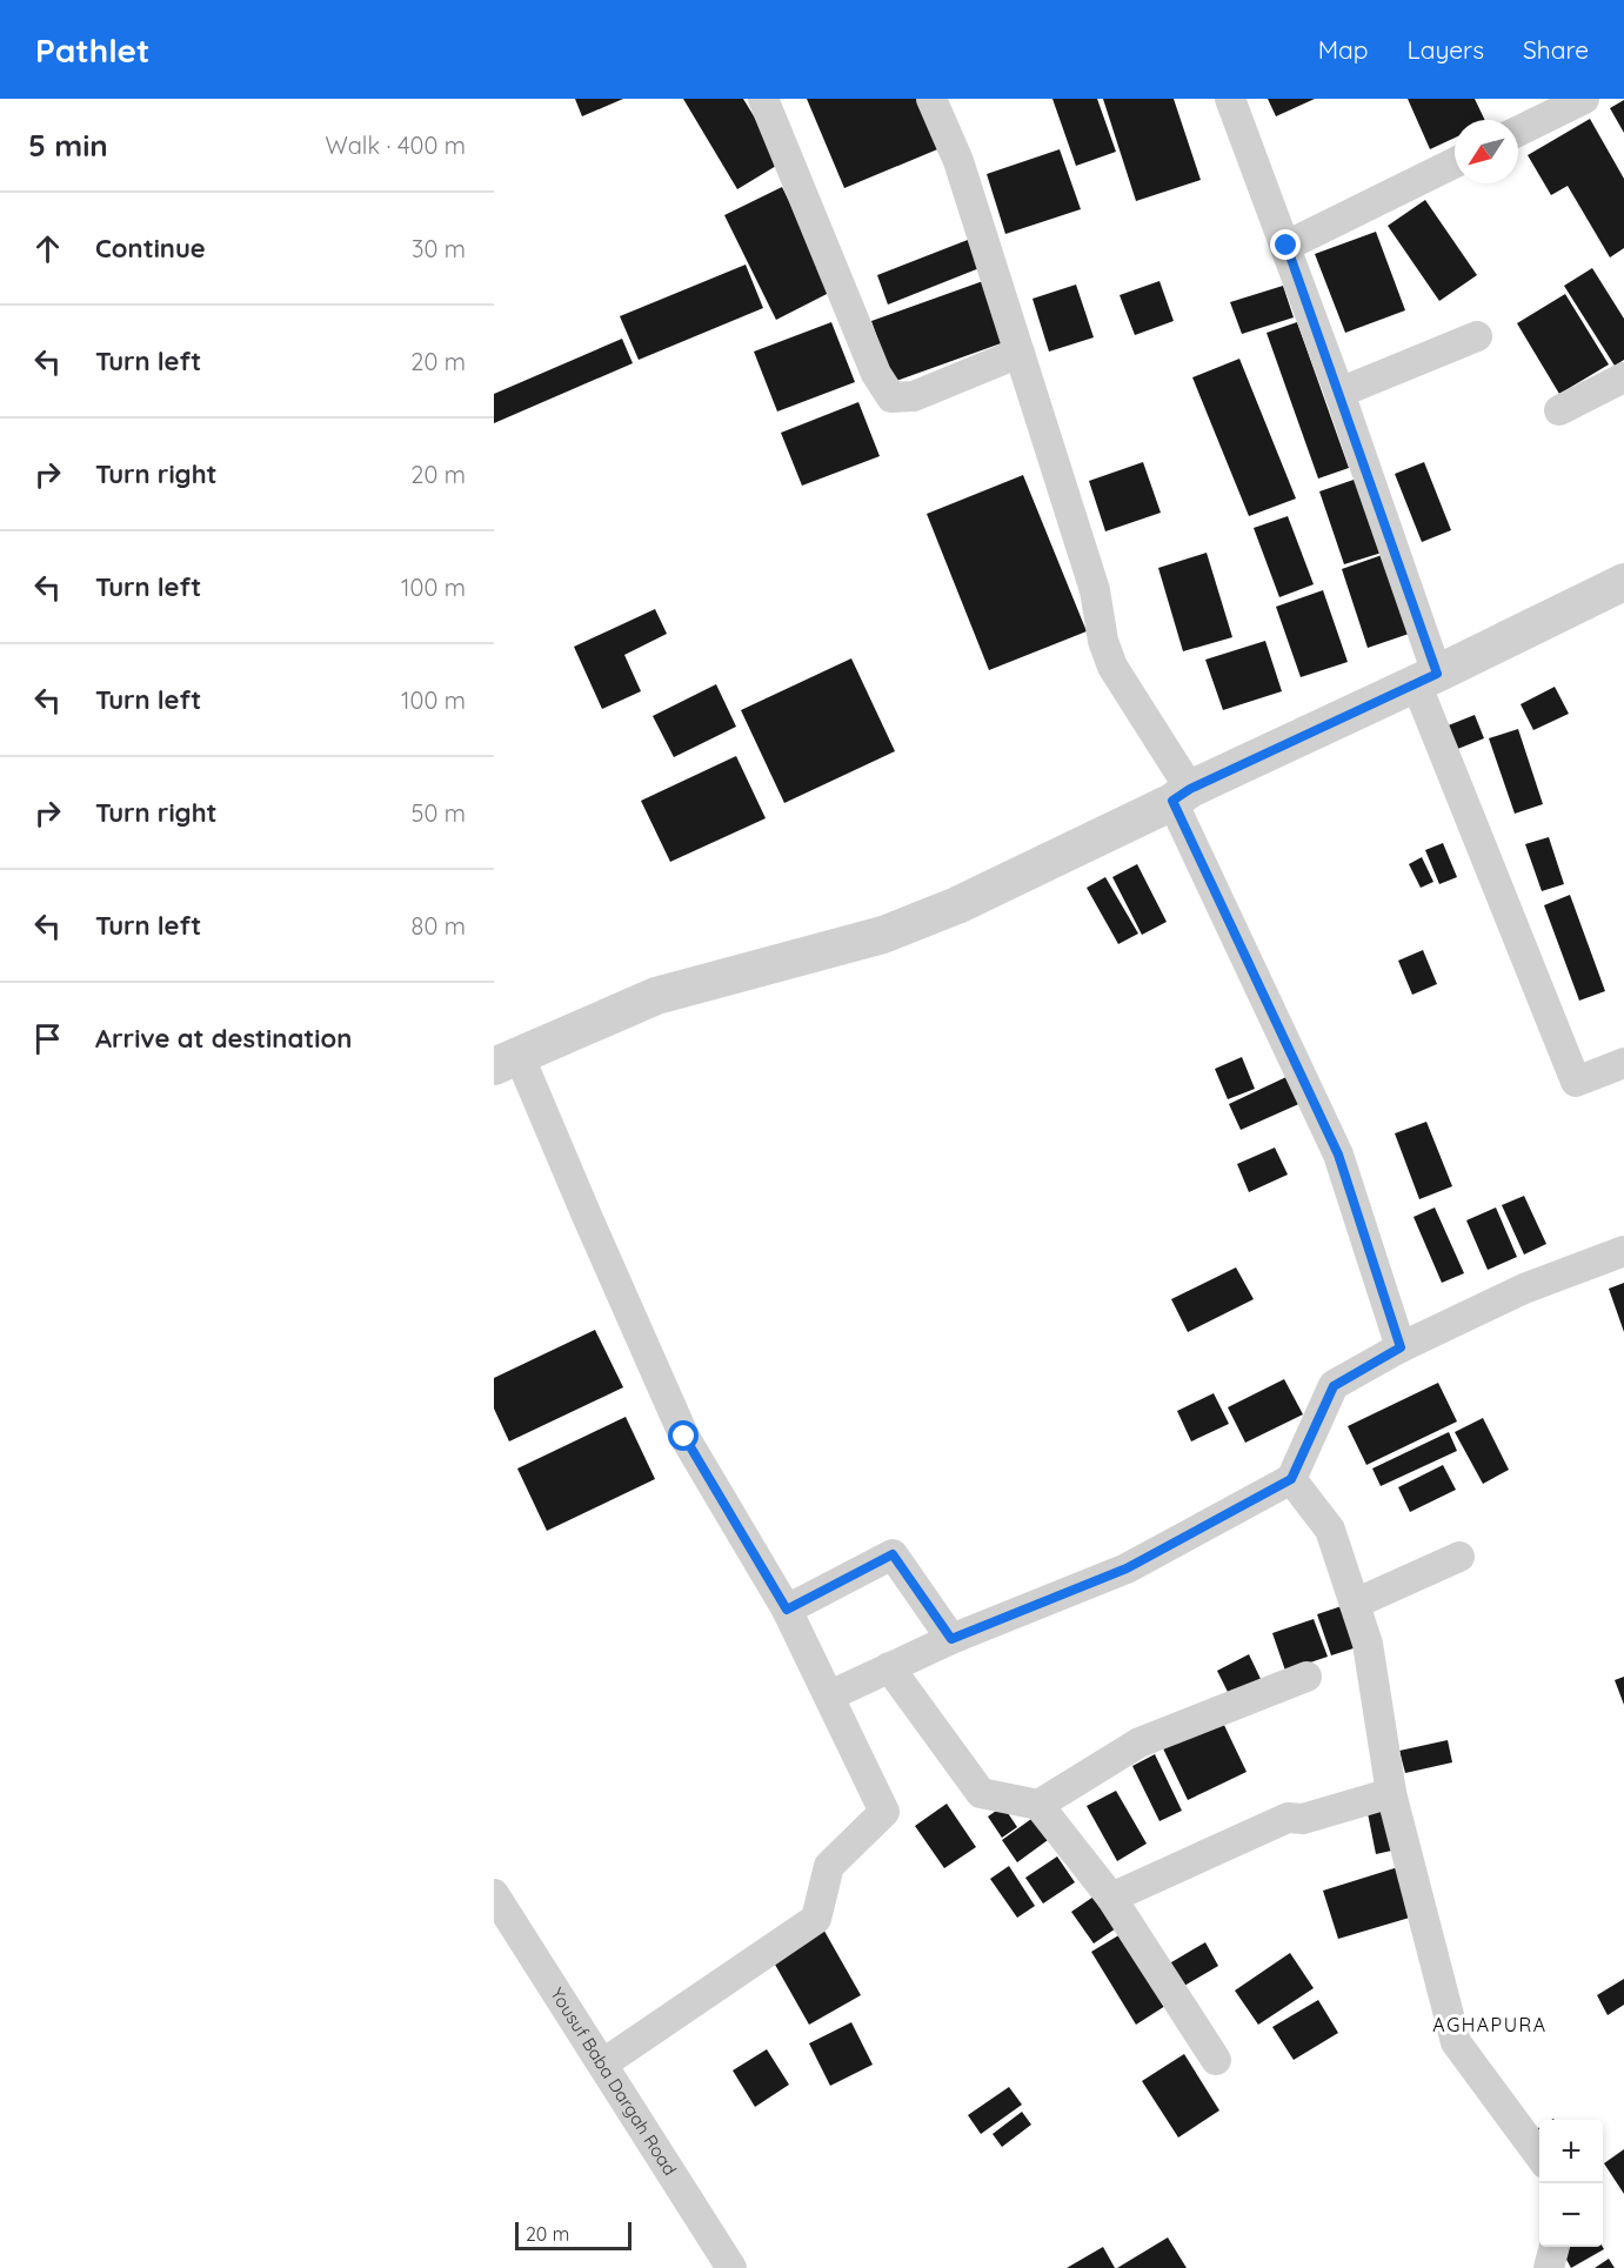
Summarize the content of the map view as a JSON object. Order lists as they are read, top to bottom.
{
  "streets": {
    "street": ["Yousuf Baba Dargah Road"]
  },
  "districts": ["AGHAPURA"],
  "scale_bar": "20 m",
  "north": "bottom left",
  "page": {
    "header": "Pathlet",
    "nav": ["Map", "Layers", "Share"],
    "heading": ["5 min", "Walk · 400 m"],
    "list": [
      ["Continue", "30 m"],
      ["Turn left", "20 m"],
      ["Turn right", "20 m"],
      ["Turn left", "100 m"],
      ["Turn left", "100 m"],
      ["Turn right", "50 m"],
      ["Turn left", "80 m"],
      "Arrive at destination"
    ],
    "map_buttons": ["+", "−"],
    "scale": "20 m"
  }
}
